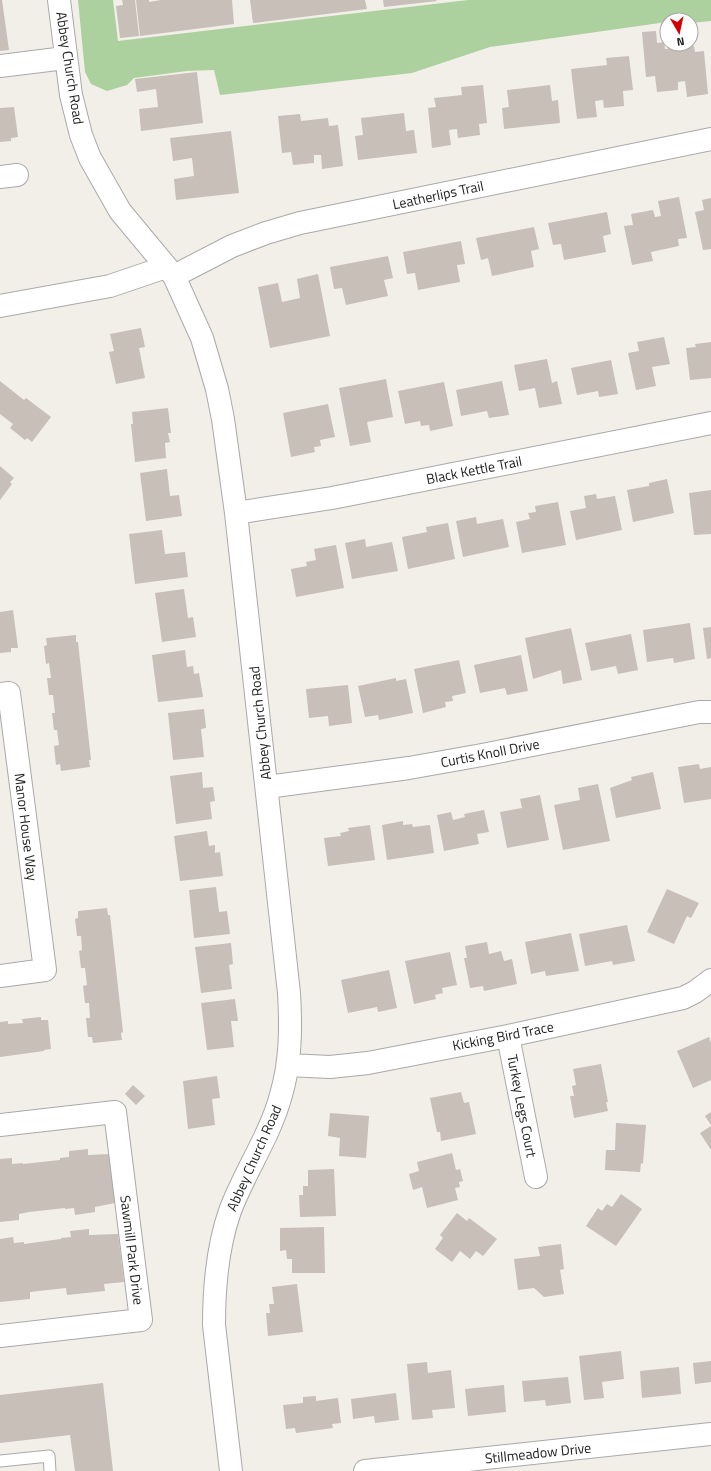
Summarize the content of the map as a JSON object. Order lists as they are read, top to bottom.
{
  "streets": {
    "street": [
      "Abbey Church Road",
      "Leatherlips Trail",
      "Black Kettle Trail",
      "Curtis Knoll Drive",
      "Manor House Way",
      "Kicking Bird Trace",
      "Turkey Legs Court",
      "Sawmill Park Drive",
      "Stillmeadow Drive"
    ]
  },
  "crossings": [
    ["Abbey Church Road", "Leatherlips Trail"],
    ["Abbey Church Road", "Black Kettle Trail"],
    ["Abbey Church Road", "Curtis Knoll Drive"],
    ["Abbey Church Road", "Kicking Bird Trace"],
    ["Kicking Bird Trace", "Turkey Legs Court"]
  ],
  "north": "bottom"
}
